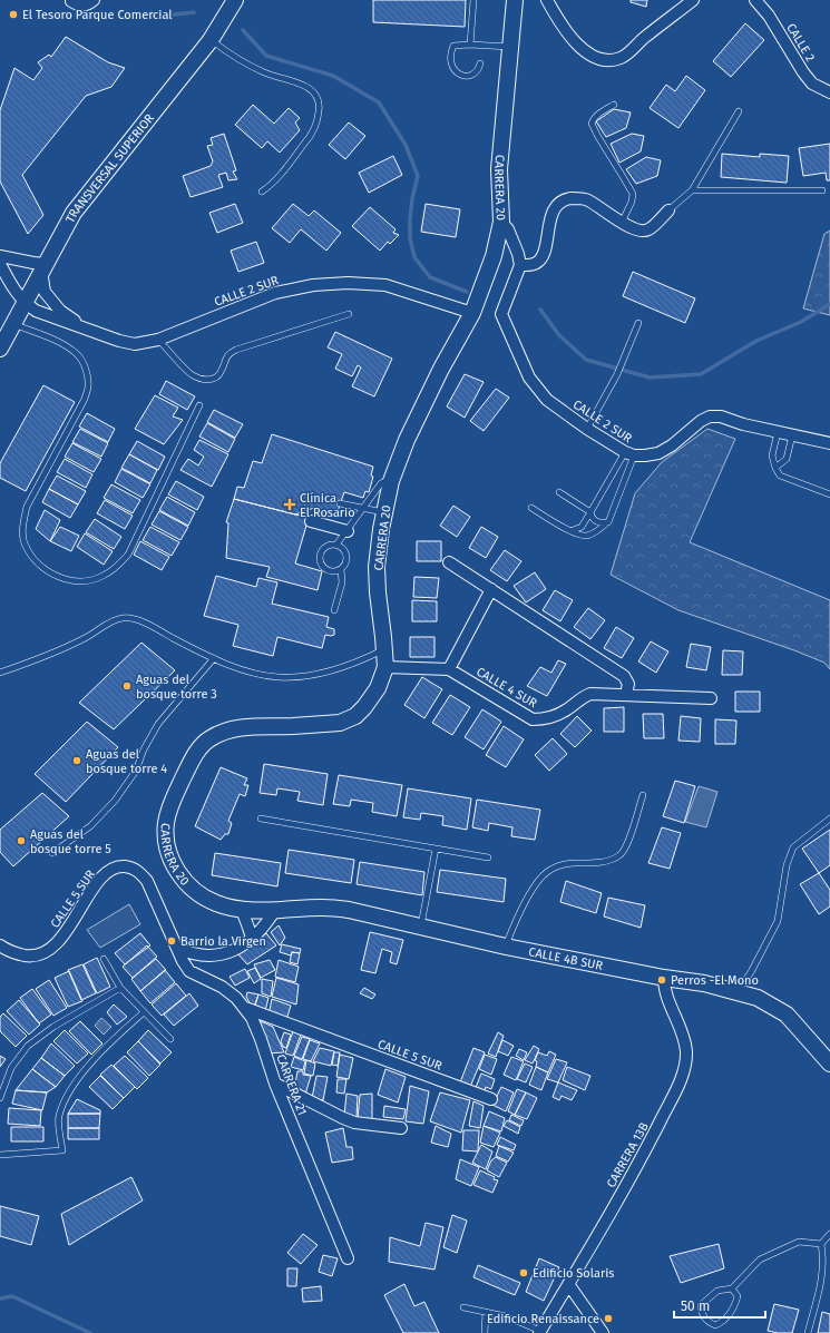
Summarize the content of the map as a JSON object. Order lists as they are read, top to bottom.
{
  "streets": {
    "street": [
      "CALLE 2",
      "TRANSVERSAL SUPERIOR",
      "CARRERA 20",
      "CALLE 2 SUR",
      "CALLE 4 SUR",
      "CALLE 5 SUR",
      "CALLE 4B SUR",
      "CARRERA 21",
      "CARRERA 13B"
    ]
  },
  "crossings": [
    ["TRANSVERSAL SUPERIOR", "CALLE 2 SUR"],
    ["CARRERA 20", "CALLE 2 SUR"],
    ["CARRERA 20", "CALLE 4 SUR"],
    ["CARRERA 20", "CALLE 4B SUR"],
    ["CALLE 5 SUR", "CARRERA 21"],
    ["CALLE 4B SUR", "CARRERA 13B"]
  ],
  "places": {
    "other": [
      "El Tesoro Parque Comercial",
      "Aguas del bosque torre 3",
      "Aguas del bosque torre 4",
      "Aguas del bosque torre 5",
      "Barrio la Virgen",
      "Perros -El Mono",
      "Edificio Solaris",
      "Edificio Renaissance"
    ],
    "health": ["Clínica El Rosario"]
  },
  "scale_bar": "50 m"
}
